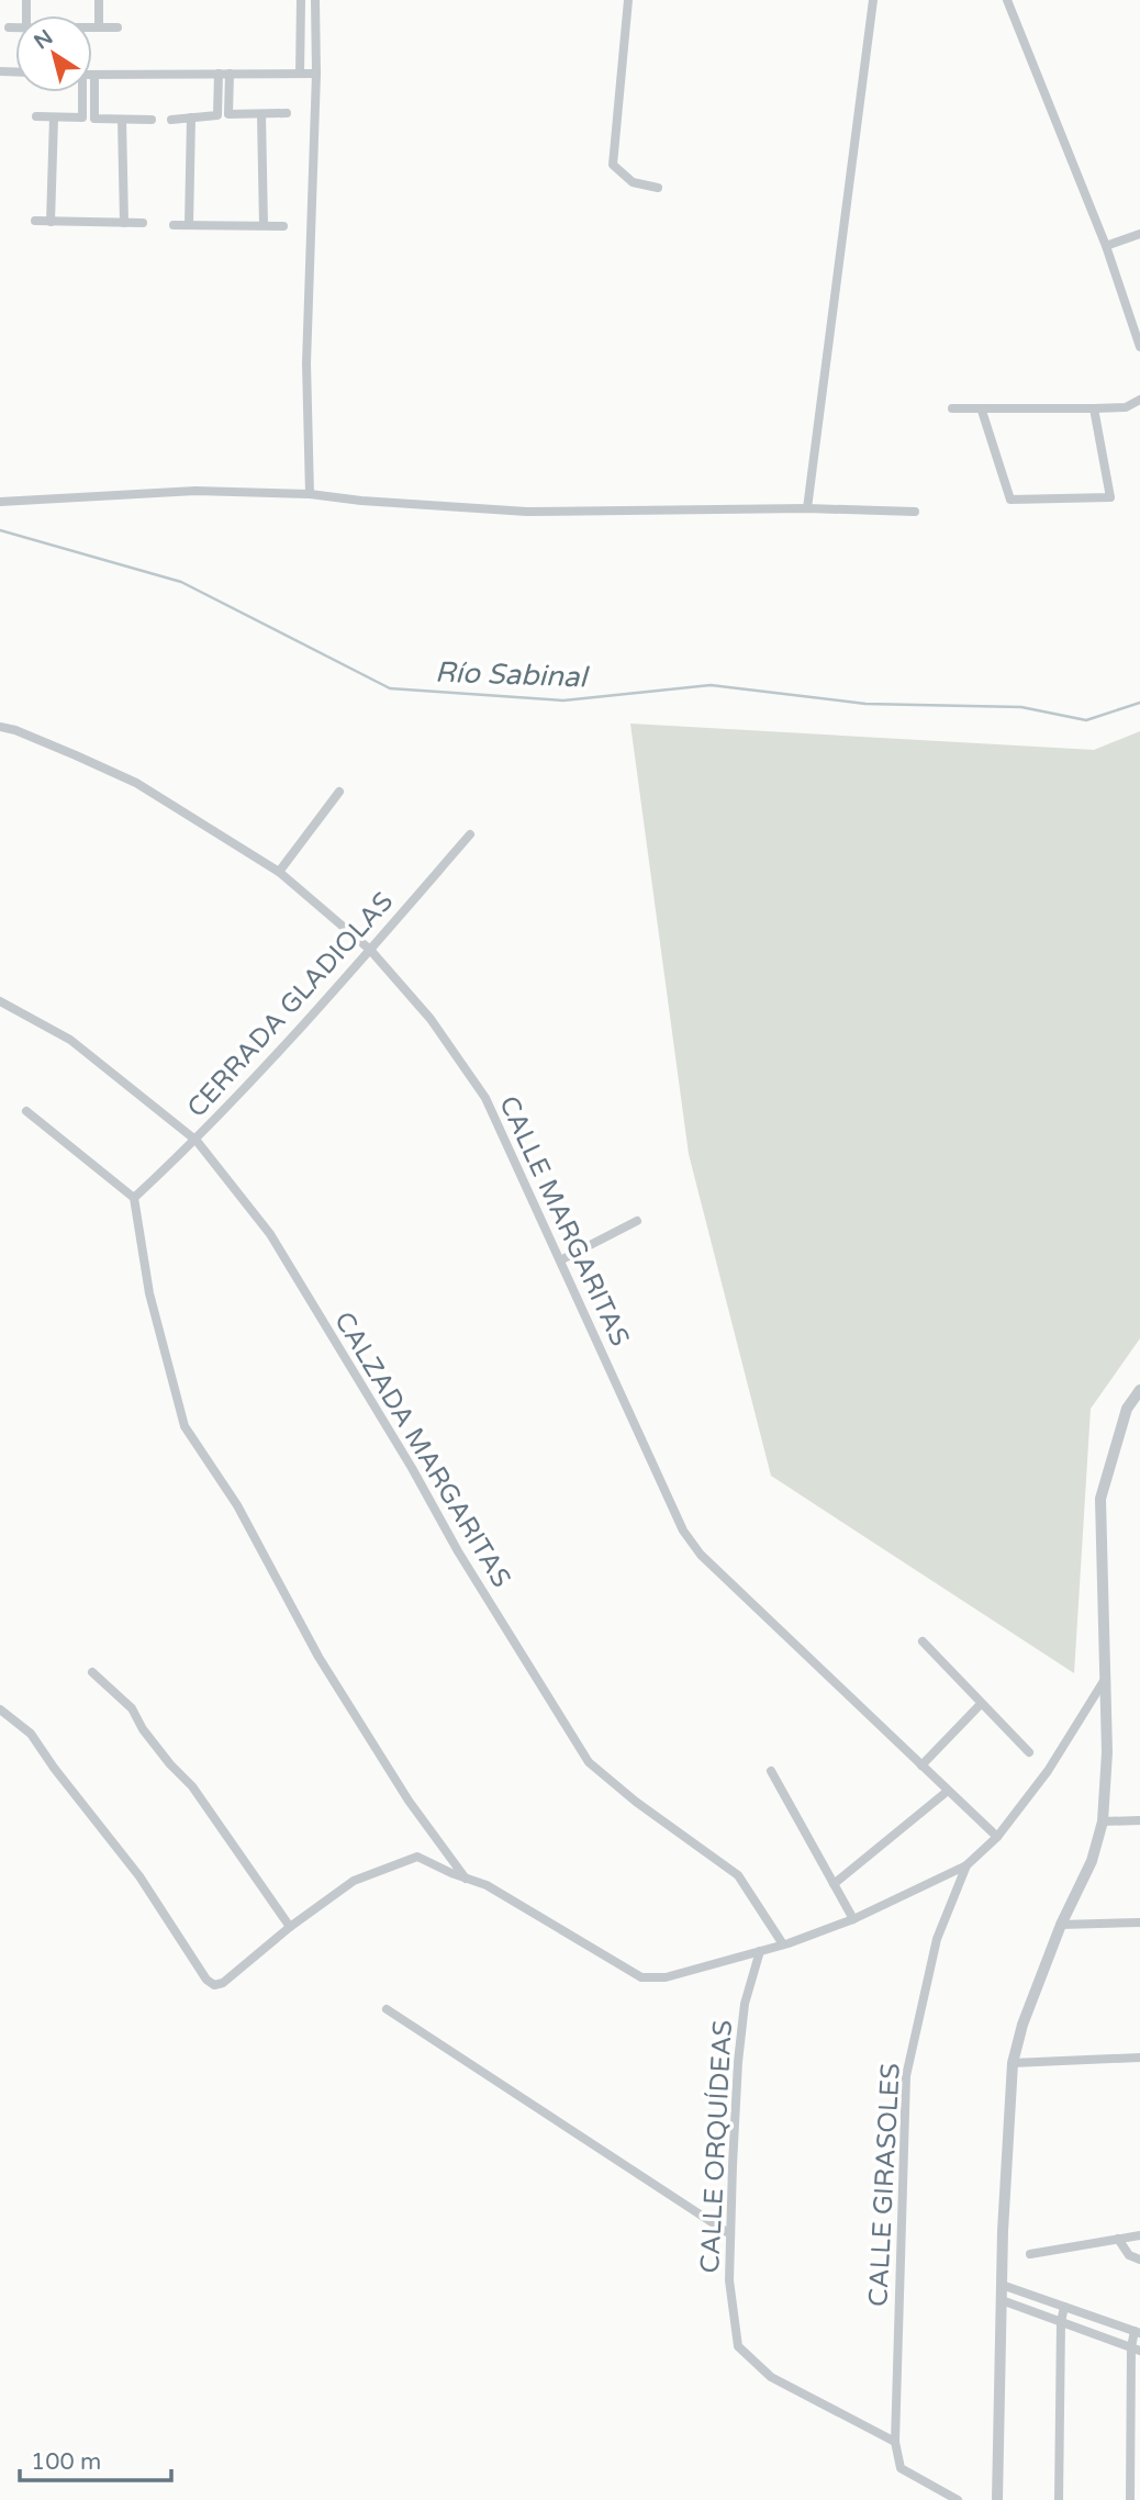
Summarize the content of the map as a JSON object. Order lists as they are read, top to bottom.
{
  "streets": {
    "street": [
      "CERRADA GLADIOLAS",
      "CALLE MARGARITAS",
      "CALZADA MARGARITAS",
      "CALLE ORQUÍDEAS",
      "CALLE GIRASOLES"
    ]
  },
  "crossings": [
    ["CERRADA GLADIOLAS", "CALLE MARGARITAS"],
    ["CERRADA GLADIOLAS", "CALZADA MARGARITAS"],
    ["CALLE ORQUÍDEAS", "CALLE GIRASOLES"]
  ],
  "water": ["Río Sabinal"],
  "scale_bar": "100 m",
  "north": "top left"
}
